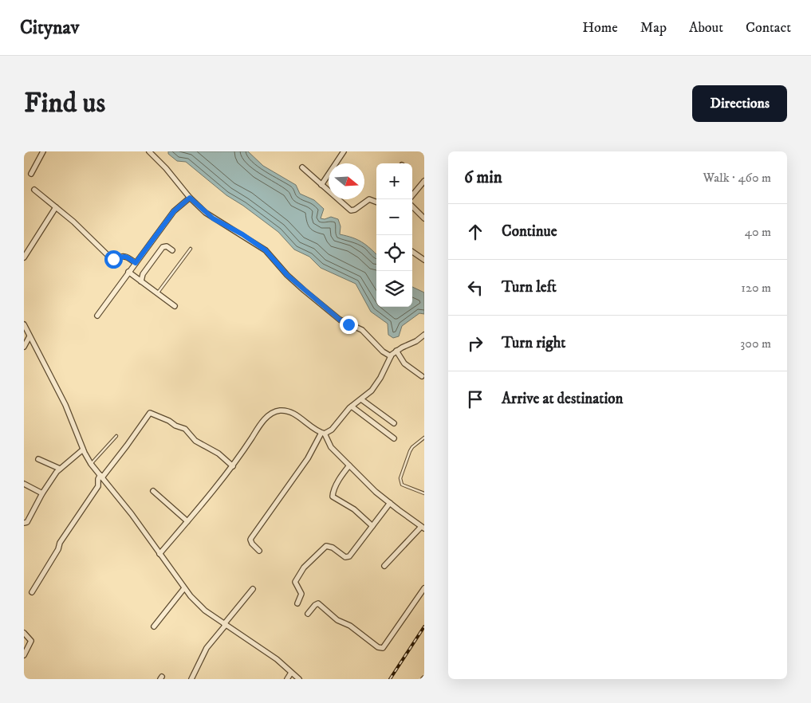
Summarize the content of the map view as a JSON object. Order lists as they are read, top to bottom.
{
  "north": "right",
  "page": {
    "header": "Citynav",
    "nav": [
      "Home",
      "Map",
      "About",
      "Contact"
    ],
    "buttons": "Directions",
    "title": "Find us",
    "heading": ["6 min", "Walk · 460 m"],
    "map_buttons": ["+", "−"],
    "list": [
      ["Continue", "40 m"],
      ["Turn left", "120 m"],
      ["Turn right", "300 m"],
      "Arrive at destination"
    ]
  }
}
